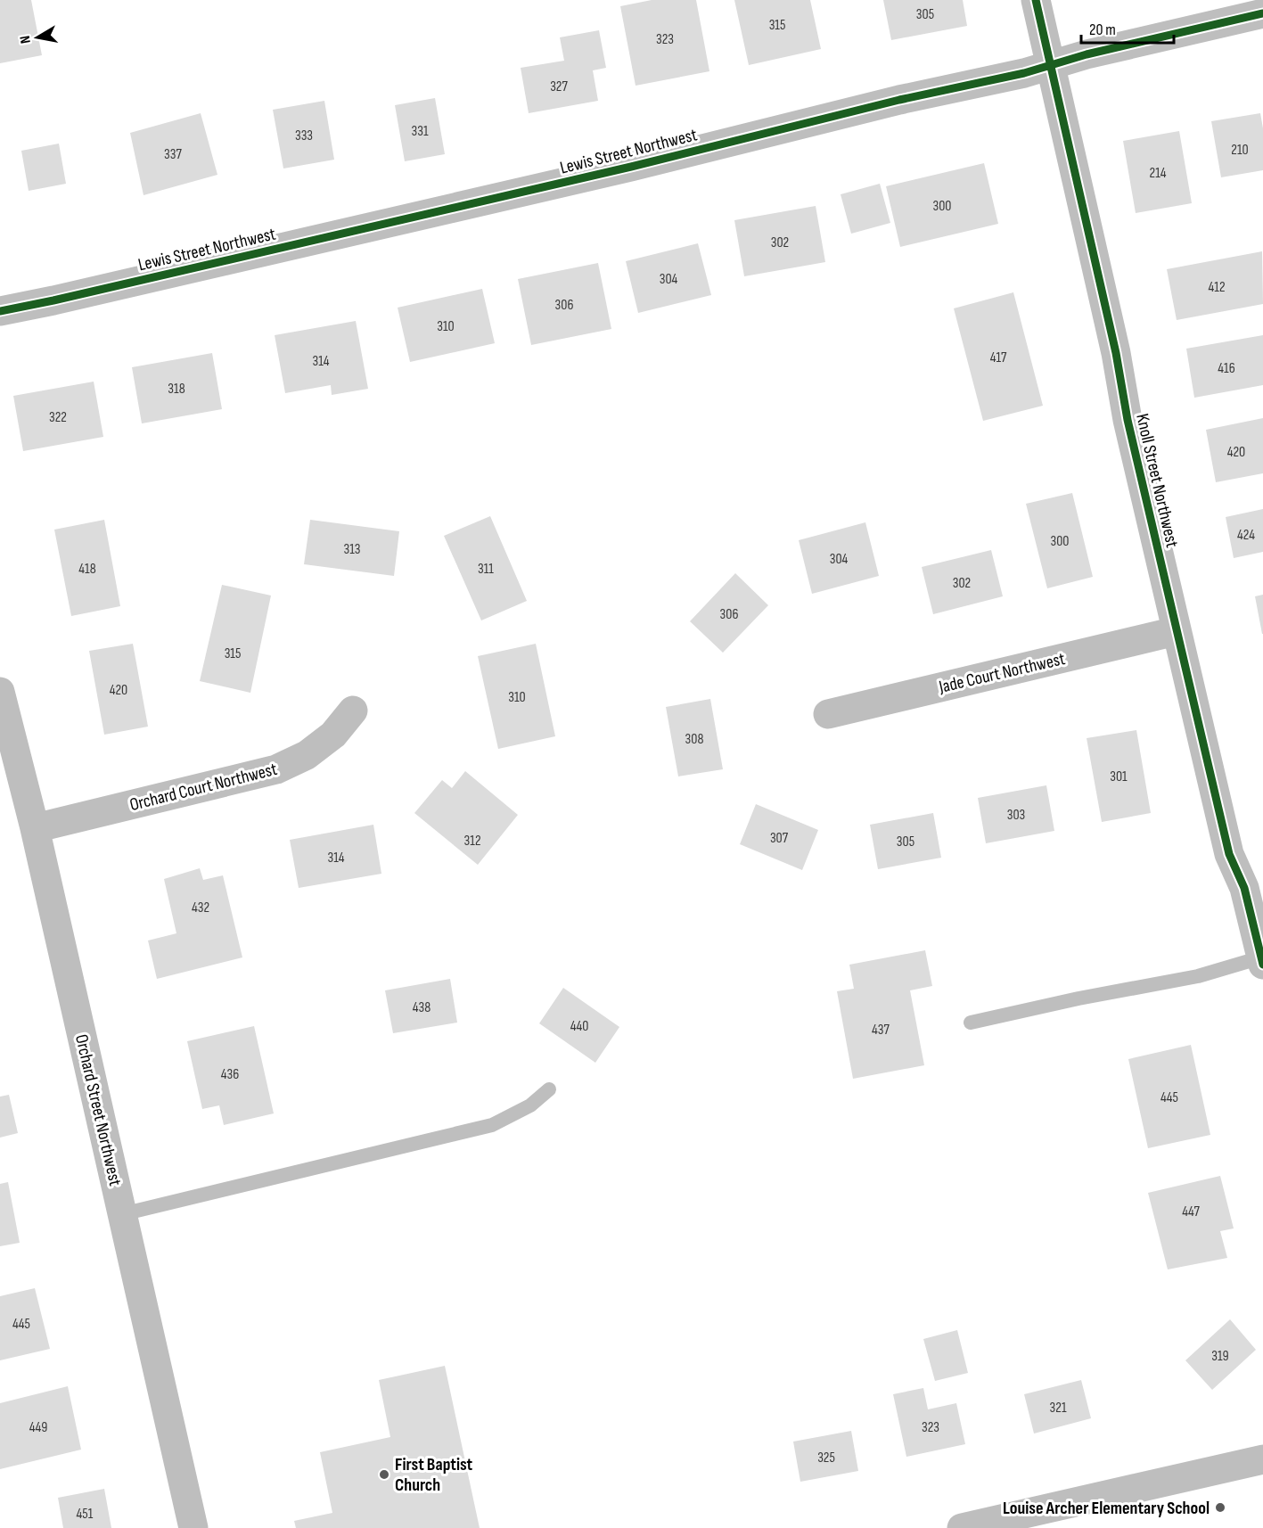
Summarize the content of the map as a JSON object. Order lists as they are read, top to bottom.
{
  "streets": {
    "street": [
      "Lewis Street Northwest",
      "Knoll Street Northwest",
      "Jade Court Northwest",
      "Orchard Court Northwest",
      "Orchard Street Northwest"
    ]
  },
  "crossings": [
    ["Lewis Street Northwest", "Knoll Street Northwest"],
    ["Knoll Street Northwest", "Jade Court Northwest"],
    ["Orchard Court Northwest", "Orchard Street Northwest"]
  ],
  "places": ["First Baptist Church", "Louise Archer Elementary School"],
  "house_numbers": [
    "305",
    "315",
    "323",
    "327",
    "331",
    "333",
    "210",
    "337",
    "214",
    "300",
    "302",
    "304",
    "412",
    "306",
    "310",
    "417",
    "314",
    "416",
    "318",
    "322",
    "420",
    "424",
    "300",
    "313",
    "304",
    "418",
    "311",
    "302",
    "306",
    "315",
    "420",
    "310",
    "308",
    "301",
    "303",
    "307",
    "312",
    "305",
    "314",
    "432",
    "438",
    "440",
    "437",
    "436",
    "445",
    "447",
    "445",
    "319",
    "321",
    "449",
    "323",
    "325",
    "451"
  ],
  "scale_bar": "20 m",
  "north": "left"
}
